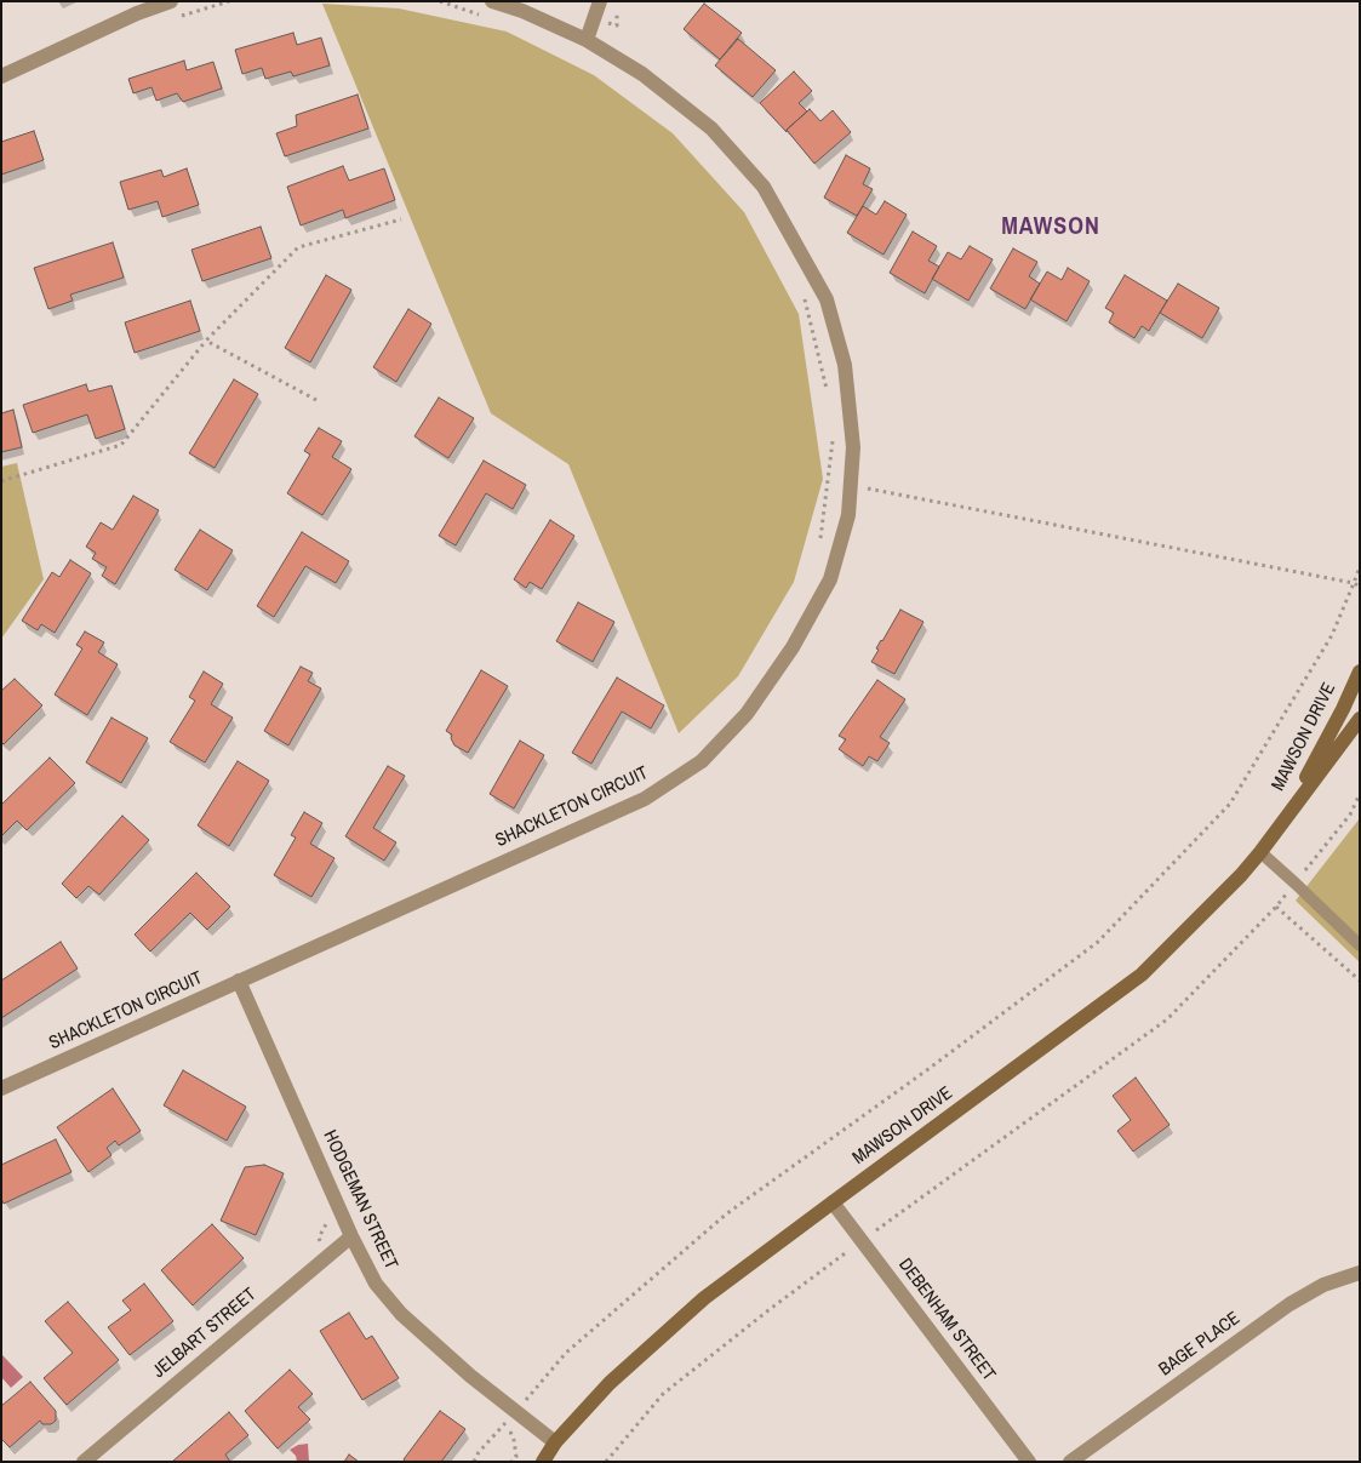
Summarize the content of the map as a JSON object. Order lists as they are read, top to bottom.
{
  "streets": {
    "main road": ["MAWSON DRIVE"],
    "street": [
      "SHACKLETON CIRCUIT",
      "HODGEMAN STREET",
      "DEBENHAM STREET",
      "JELBART STREET",
      "BAGE PLACE"
    ]
  },
  "crossings": [
    ["MAWSON DRIVE", "HODGEMAN STREET"],
    ["MAWSON DRIVE", "DEBENHAM STREET"],
    ["SHACKLETON CIRCUIT", "HODGEMAN STREET"],
    ["HODGEMAN STREET", "JELBART STREET"]
  ],
  "districts": ["MAWSON"]
}
